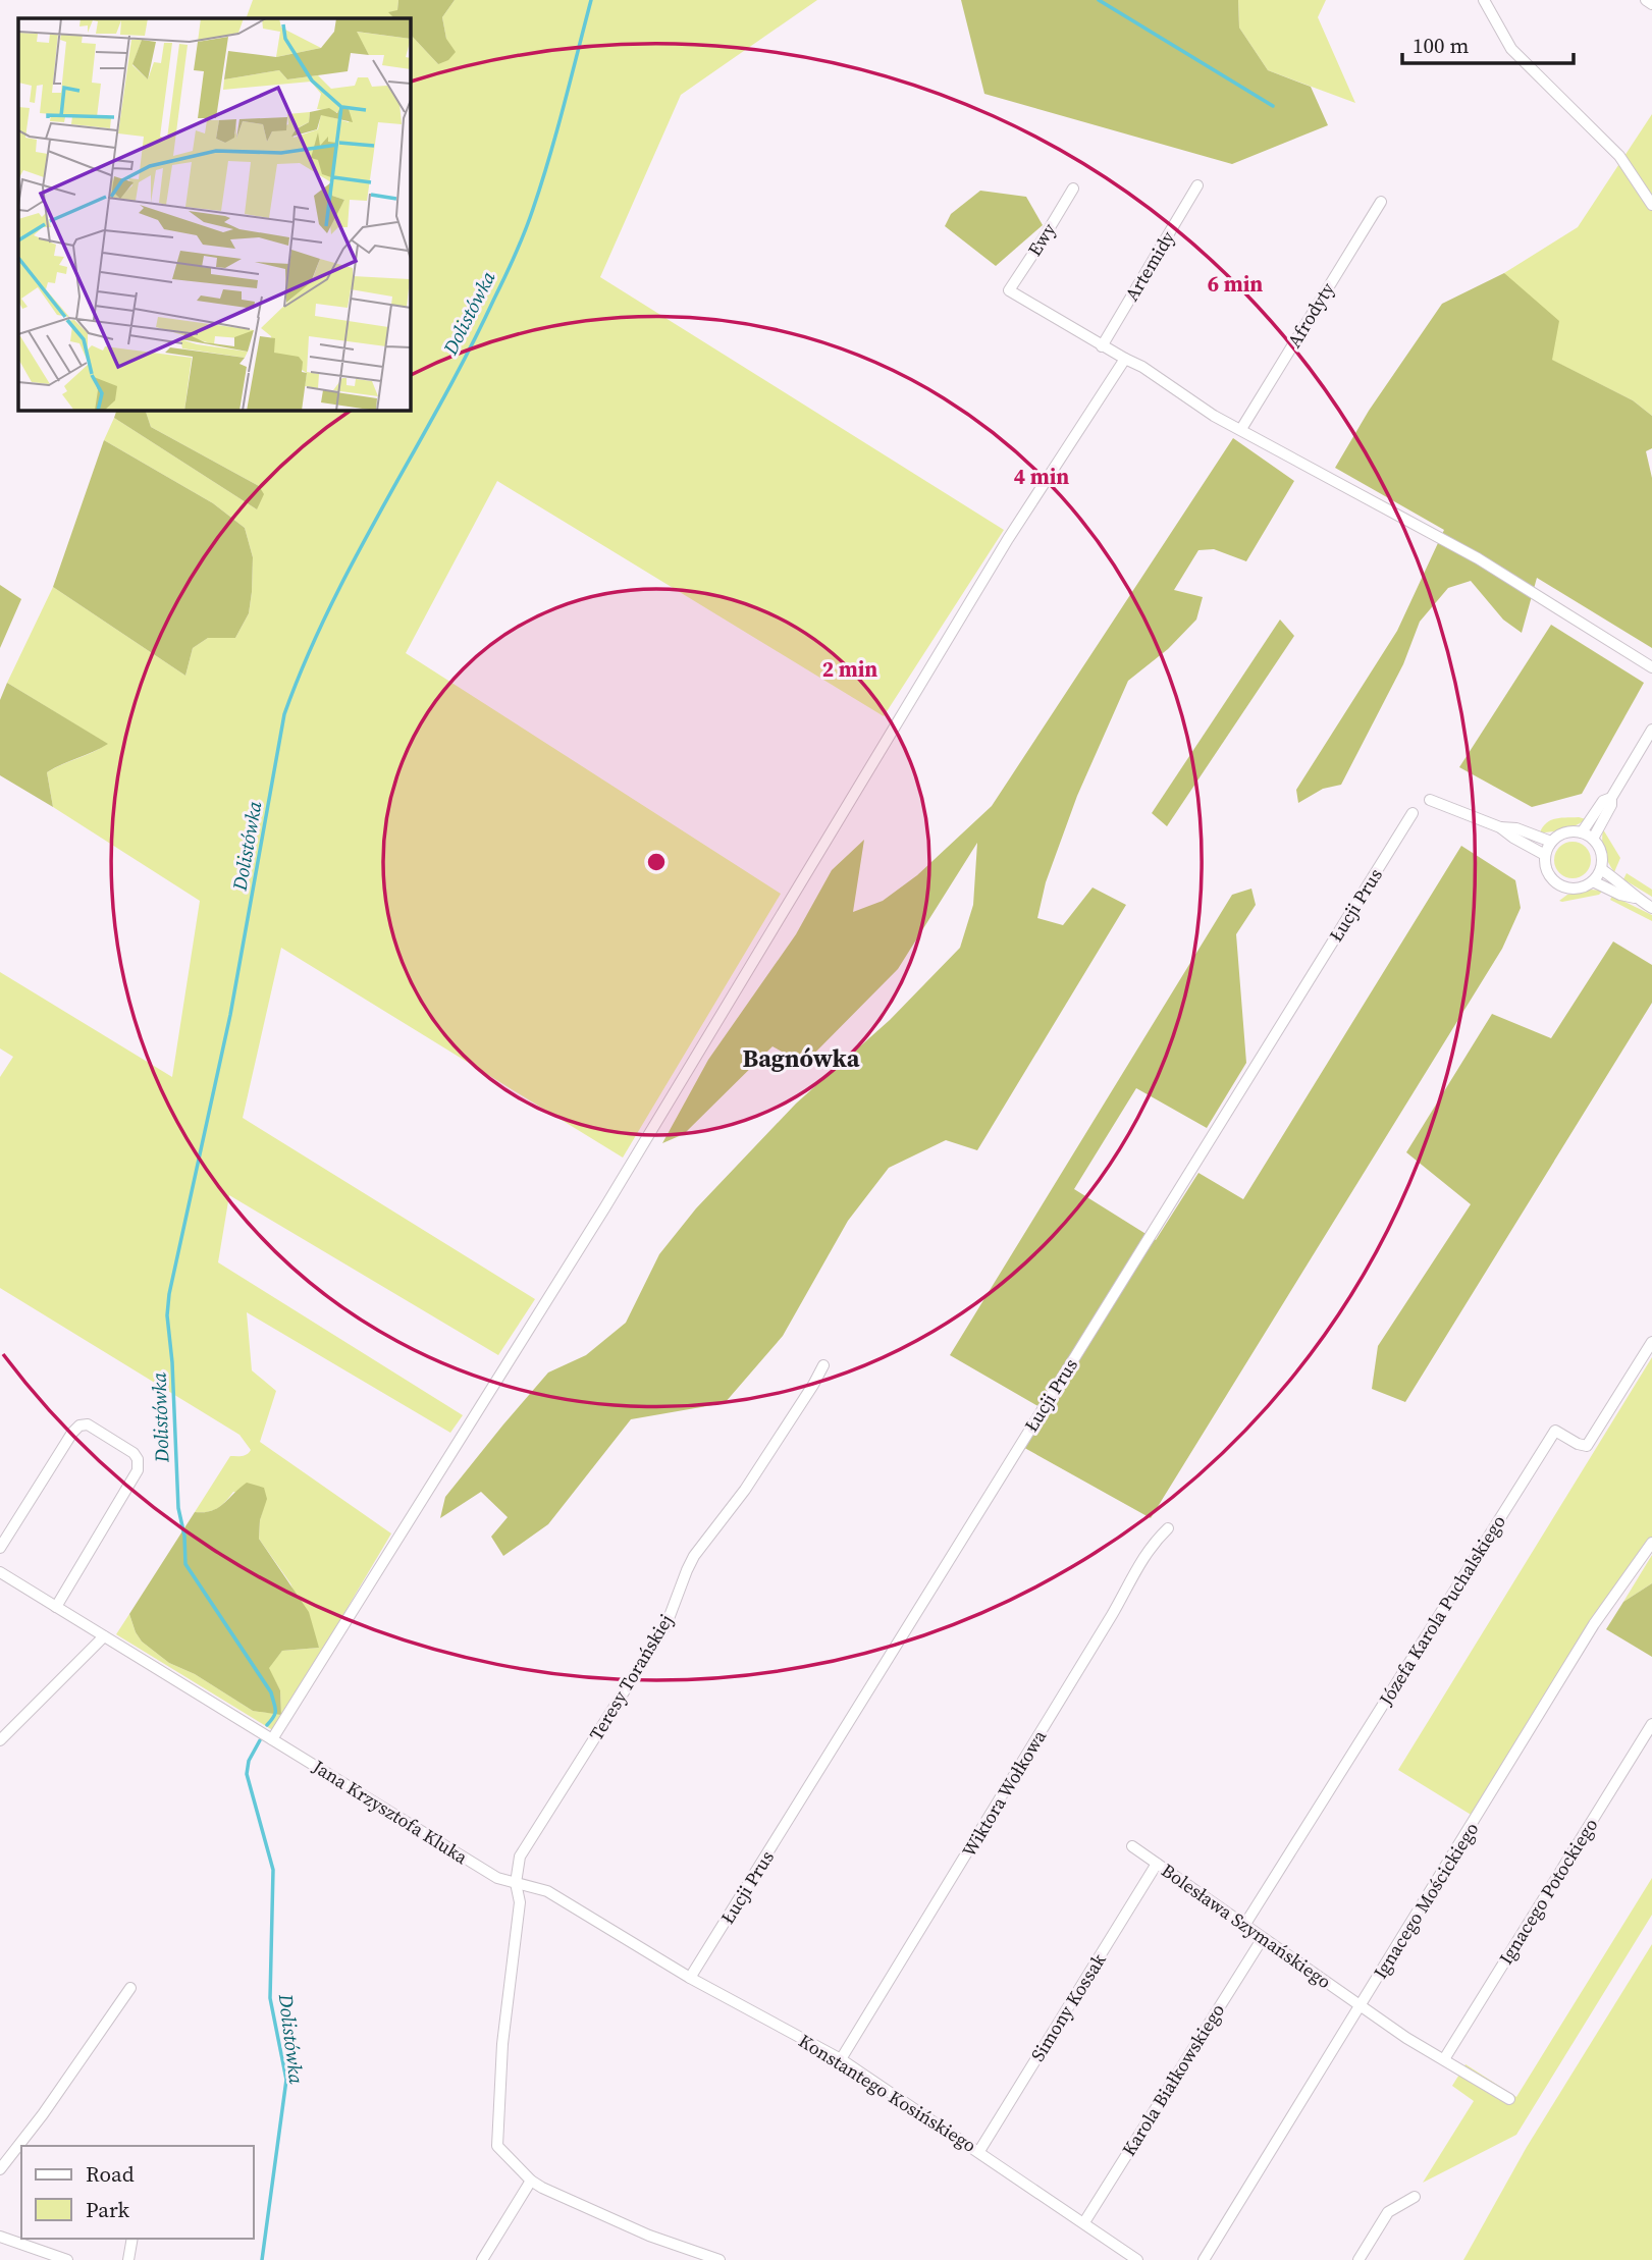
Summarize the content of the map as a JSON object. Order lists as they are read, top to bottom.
{
  "streets": {
    "street": [
      "Ewy",
      "Artemidy",
      "Afrodyty",
      "Łucji Prus",
      "Józefa Karola Puchalskiego",
      "Teresy Torańskiej",
      "Wiktora Wołkowa",
      "Jana Krzysztofa Kluka",
      "Ignacego Potockiego",
      "Ignacego Mościckiego",
      "Bolesława Szymańskiego",
      "Simony Kossak",
      "Karola Białkowskiego",
      "Konstantego Kosińskiego"
    ]
  },
  "crossings": [
    ["Ewy", "Artemidy"],
    ["Łucji Prus", "Konstantego Kosińskiego"],
    ["Józefa Karola Puchalskiego", "Bolesława Szymańskiego"],
    ["Teresy Torańskiej", "Jana Krzysztofa Kluka"],
    ["Teresy Torańskiej", "Konstantego Kosińskiego"],
    ["Wiktora Wołkowa", "Konstantego Kosińskiego"],
    ["Jana Krzysztofa Kluka", "Konstantego Kosińskiego"],
    ["Ignacego Mościckiego", "Bolesława Szymańskiego"],
    ["Bolesława Szymańskiego", "Simony Kossak"],
    ["Bolesława Szymańskiego", "Karola Białkowskiego"],
    ["Simony Kossak", "Konstantego Kosińskiego"],
    ["Karola Białkowskiego", "Konstantego Kosińskiego"]
  ],
  "districts": ["Bagnówka"],
  "water": ["Dolistówka"],
  "legend": ["Road", "Park"],
  "scale_bar": "100 m",
  "rings": ["6 min", "4 min", "2 min"]
}
